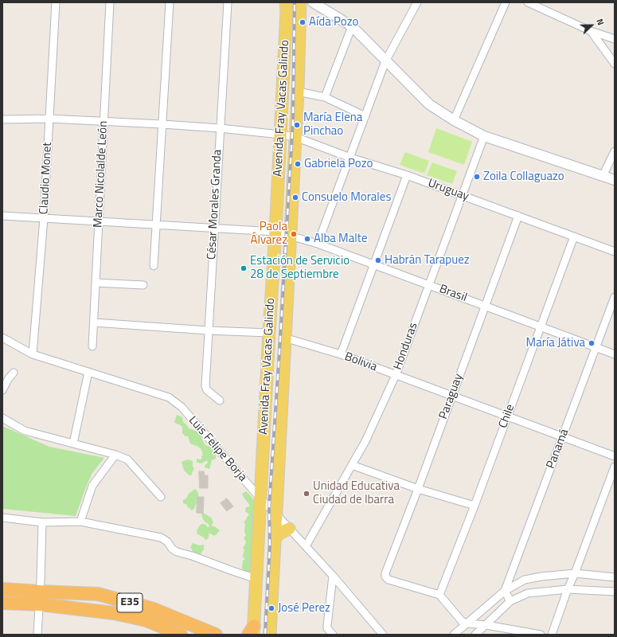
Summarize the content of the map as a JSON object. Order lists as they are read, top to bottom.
{
  "streets": {
    "highway": ["E35"],
    "main road": ["Avenida Fray Vacas Galindo"],
    "street": [
      "Marco Nicolalde León",
      "Claudio Monet",
      "Uruguay",
      "César Morales Granda",
      "Brasil",
      "Honduras",
      "Bolivia",
      "Paraguay",
      "Chile",
      "Luis Felipe Borja",
      "Panamá"
    ]
  },
  "crossings": [
    ["Avenida Fray Vacas Galindo", "Uruguay"],
    ["Avenida Fray Vacas Galindo", "Brasil"],
    ["Avenida Fray Vacas Galindo", "Bolivia"],
    ["Avenida Fray Vacas Galindo", "Luis Felipe Borja"],
    ["Marco Nicolalde León", "Uruguay"],
    ["Marco Nicolalde León", "Brasil"],
    ["Claudio Monet", "Uruguay"],
    ["Claudio Monet", "Brasil"],
    ["Claudio Monet", "Luis Felipe Borja"],
    ["Uruguay", "César Morales Granda"],
    ["Uruguay", "Honduras"],
    ["Uruguay", "Paraguay"],
    ["Uruguay", "Chile"],
    ["César Morales Granda", "Brasil"],
    ["Brasil", "Honduras"],
    ["Brasil", "Paraguay"],
    ["Brasil", "Chile"],
    ["Brasil", "Panamá"],
    ["Honduras", "Bolivia"],
    ["Honduras", "Luis Felipe Borja"],
    ["Bolivia", "Paraguay"],
    ["Bolivia", "Chile"],
    ["Bolivia", "Panamá"],
    ["Paraguay", "Chile"]
  ],
  "places": [
    "Aída Pozo",
    "María Elena Pinchao",
    "Gabriela Pozo",
    "Zoila Collaguazo",
    "Consuelo Morales",
    "Paola Álvarez",
    "Alba Malte",
    "Habrán Tarapuez",
    "Estación de Servicio 28 de Septiembre",
    "María Játiva",
    "Unidad Educativa Ciudad de Ibarra",
    "José Perez"
  ],
  "north": "right"
}
